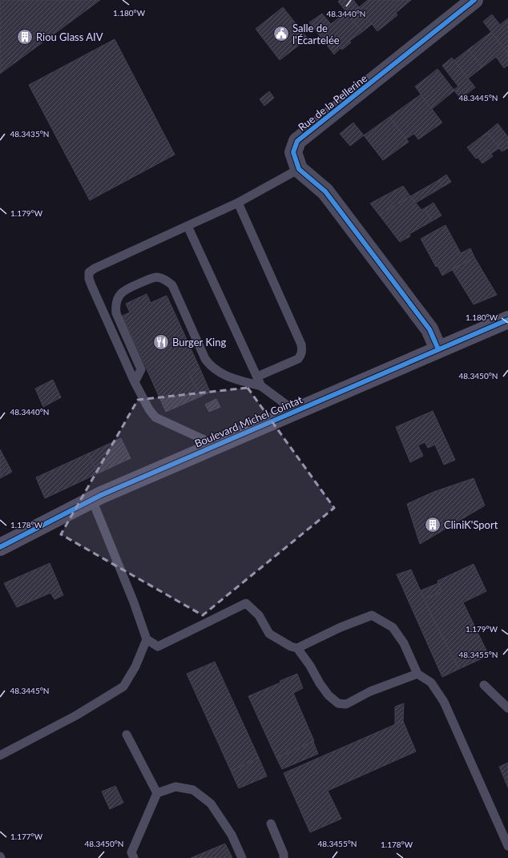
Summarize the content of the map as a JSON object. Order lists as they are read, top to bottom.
{
  "streets": {
    "main road": ["Boulevard Michel Cointat"],
    "street": ["Rue de la Pellerine"]
  },
  "crossings": [
    ["Rue de la Pellerine", "Boulevard Michel Cointat"]
  ],
  "places": {
    "public building": ["Salle de l'Écartelée"],
    "building": ["Riou Glass AIV", "CliniK'Sport"],
    "restaurant": ["Burger King"]
  },
  "coordinates": [
    "1.180°W",
    "48.3440°N",
    "48.3445°N",
    "48.3435°N",
    "1.179°W",
    "48.3450°N",
    "1.178°W",
    "48.3455°N",
    "1.177°W"
  ]
}
